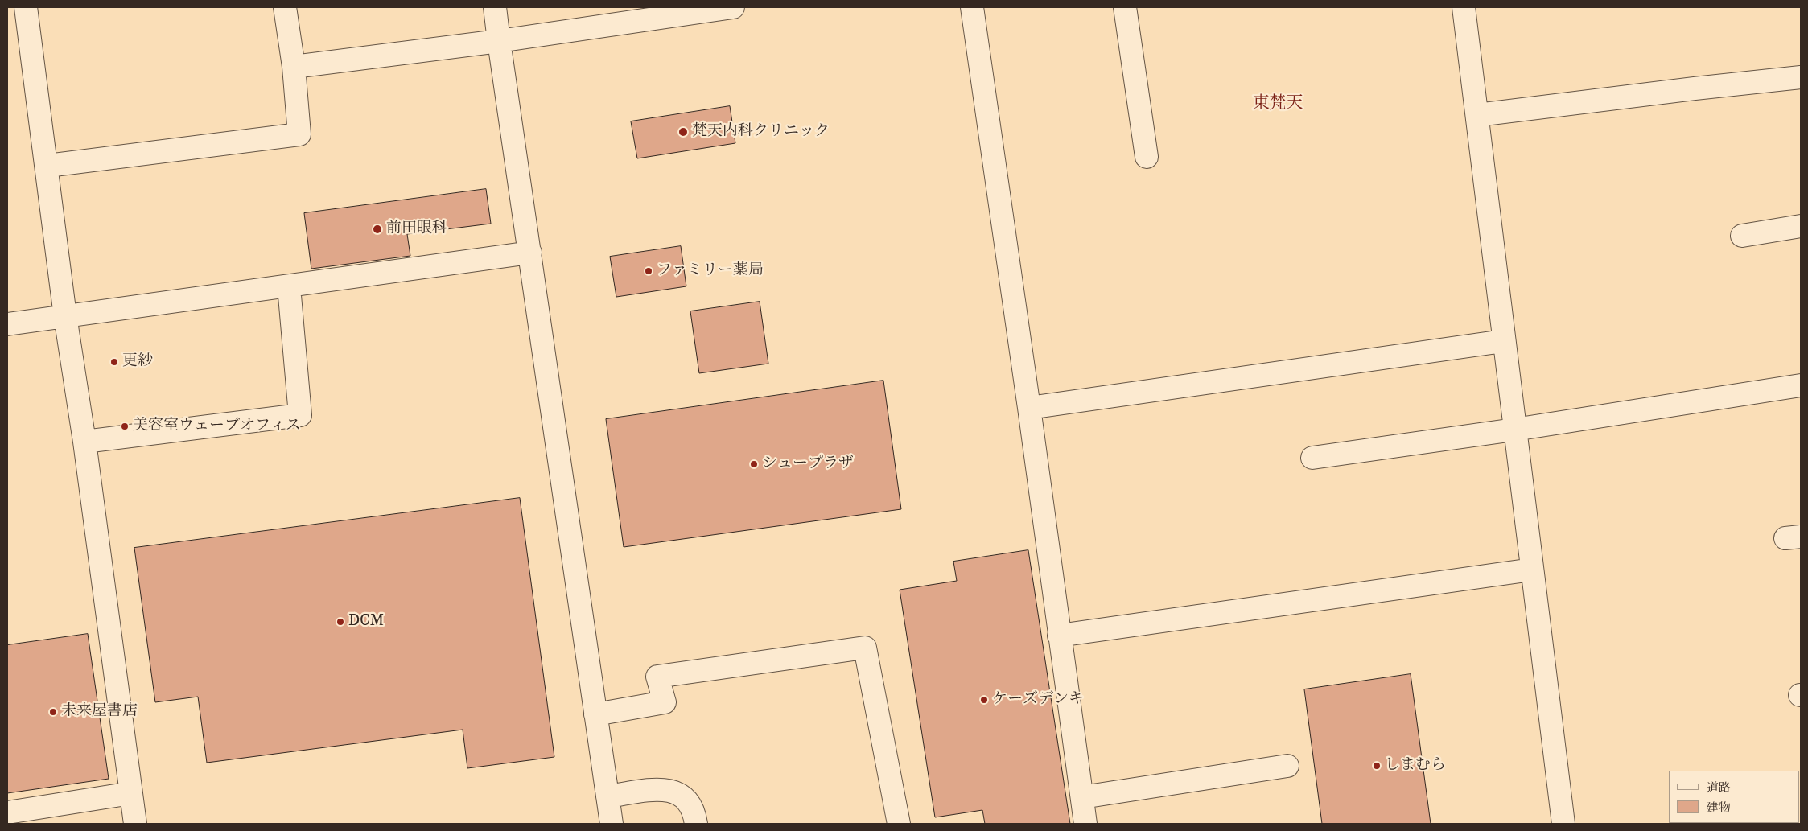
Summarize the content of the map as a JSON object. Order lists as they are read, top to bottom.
{
  "districts": ["東梵天"],
  "places": [
    "梵天内科クリニック",
    "前田眼科",
    "ファミリー薬局",
    "更紗",
    "美容室ウェーブオフィス",
    "シュープラザ",
    "DCM",
    "ケーズデンキ",
    "未来屋書店",
    "しまむら"
  ],
  "legend": ["道路", "建物"]
}
